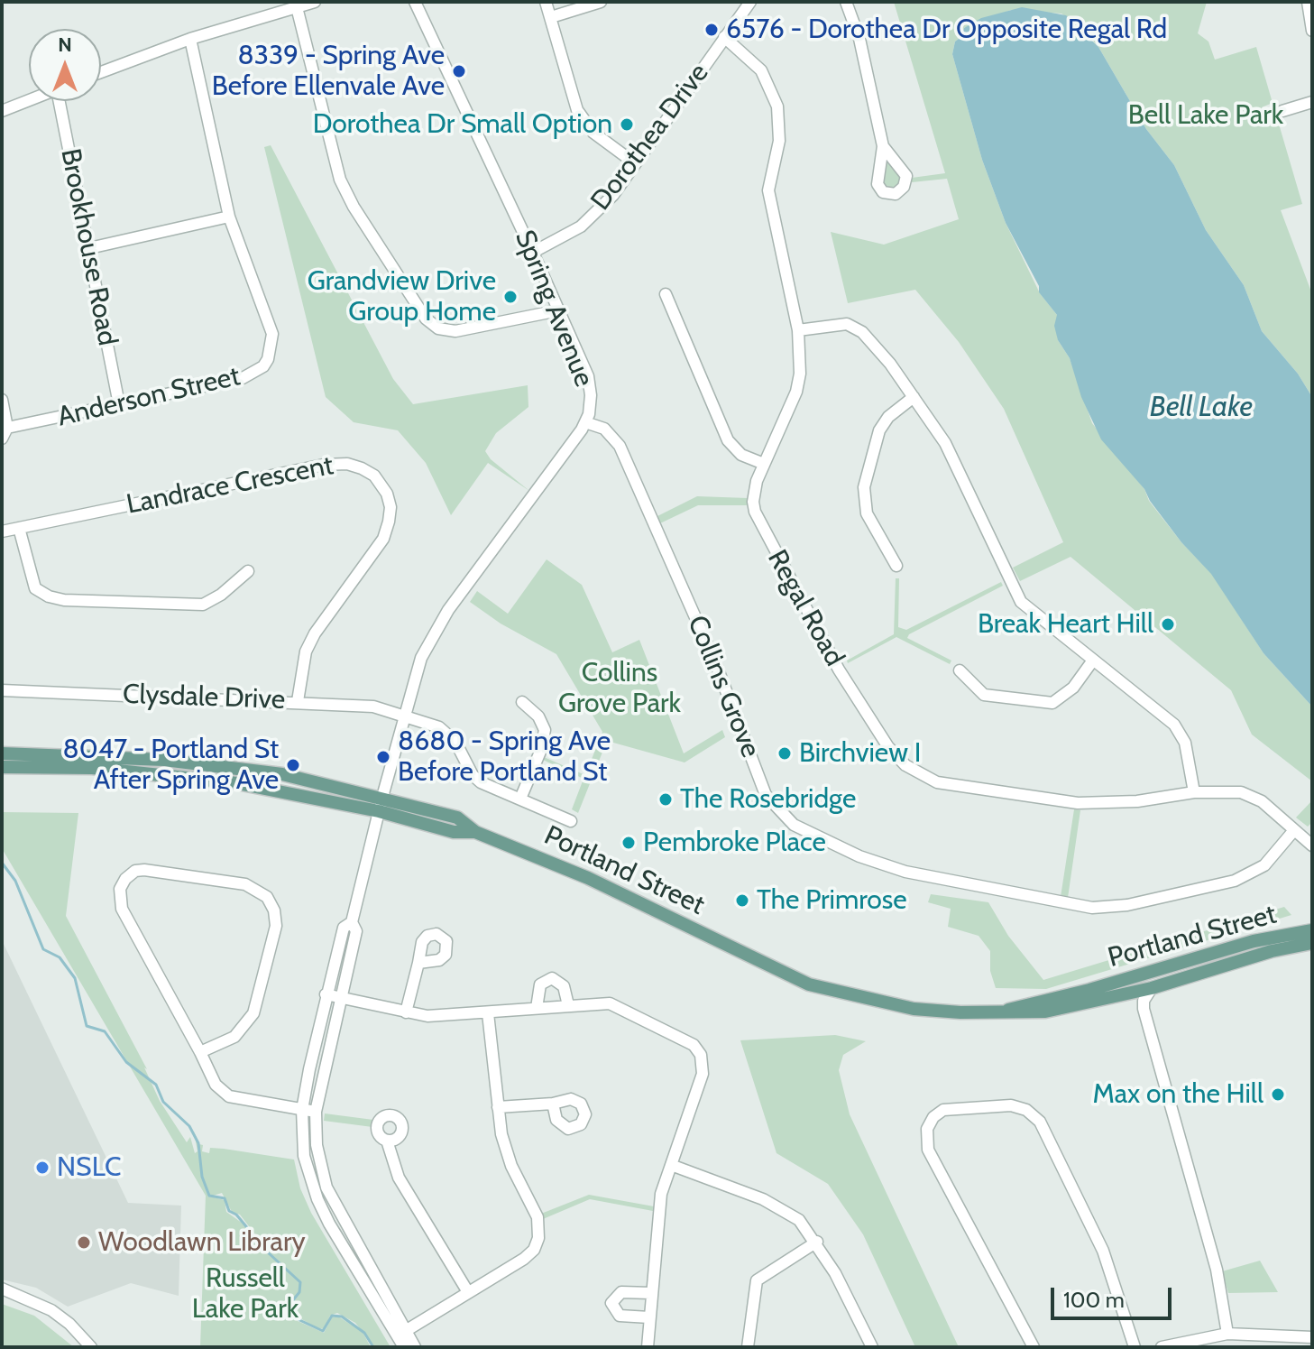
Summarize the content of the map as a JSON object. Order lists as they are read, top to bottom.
{
  "streets": {
    "main road": ["Portland Street"],
    "street": [
      "Dorothea Drive",
      "Brookhouse Road",
      "Spring Avenue",
      "Anderson Street",
      "Landrace Crescent",
      "Regal Road",
      "Collins Grove",
      "Clysdale Drive"
    ]
  },
  "crossings": [
    ["Dorothea Drive", "Spring Avenue"],
    ["Dorothea Drive", "Regal Road"],
    ["Brookhouse Road", "Anderson Street"],
    ["Spring Avenue", "Collins Grove"],
    ["Spring Avenue", "Clysdale Drive"],
    ["Spring Avenue", "Portland Street"],
    ["Landrace Crescent", "Clysdale Drive"],
    ["Regal Road", "Collins Grove"]
  ],
  "water": ["Bell Lake"],
  "parks": ["Bell Lake Park", "Collins Grove Park", "Russell Lake Park"],
  "places": [
    "6576 - Dorothea Dr Opposite Regal Rd",
    "8339 - Spring Ave Before Ellenvale Ave",
    "Dorothea Dr Small Option",
    "Grandview Drive Group Home",
    "Break Heart Hill",
    "Birchview I",
    "8680 - Spring Ave Before Portland St",
    "8047 - Portland St After Spring Ave",
    "The Rosebridge",
    "Pembroke Place",
    "The Primrose",
    "Max on the Hill",
    "NSLC",
    "Woodlawn Library"
  ],
  "scale_bar": "100 m",
  "north": "top"
}
